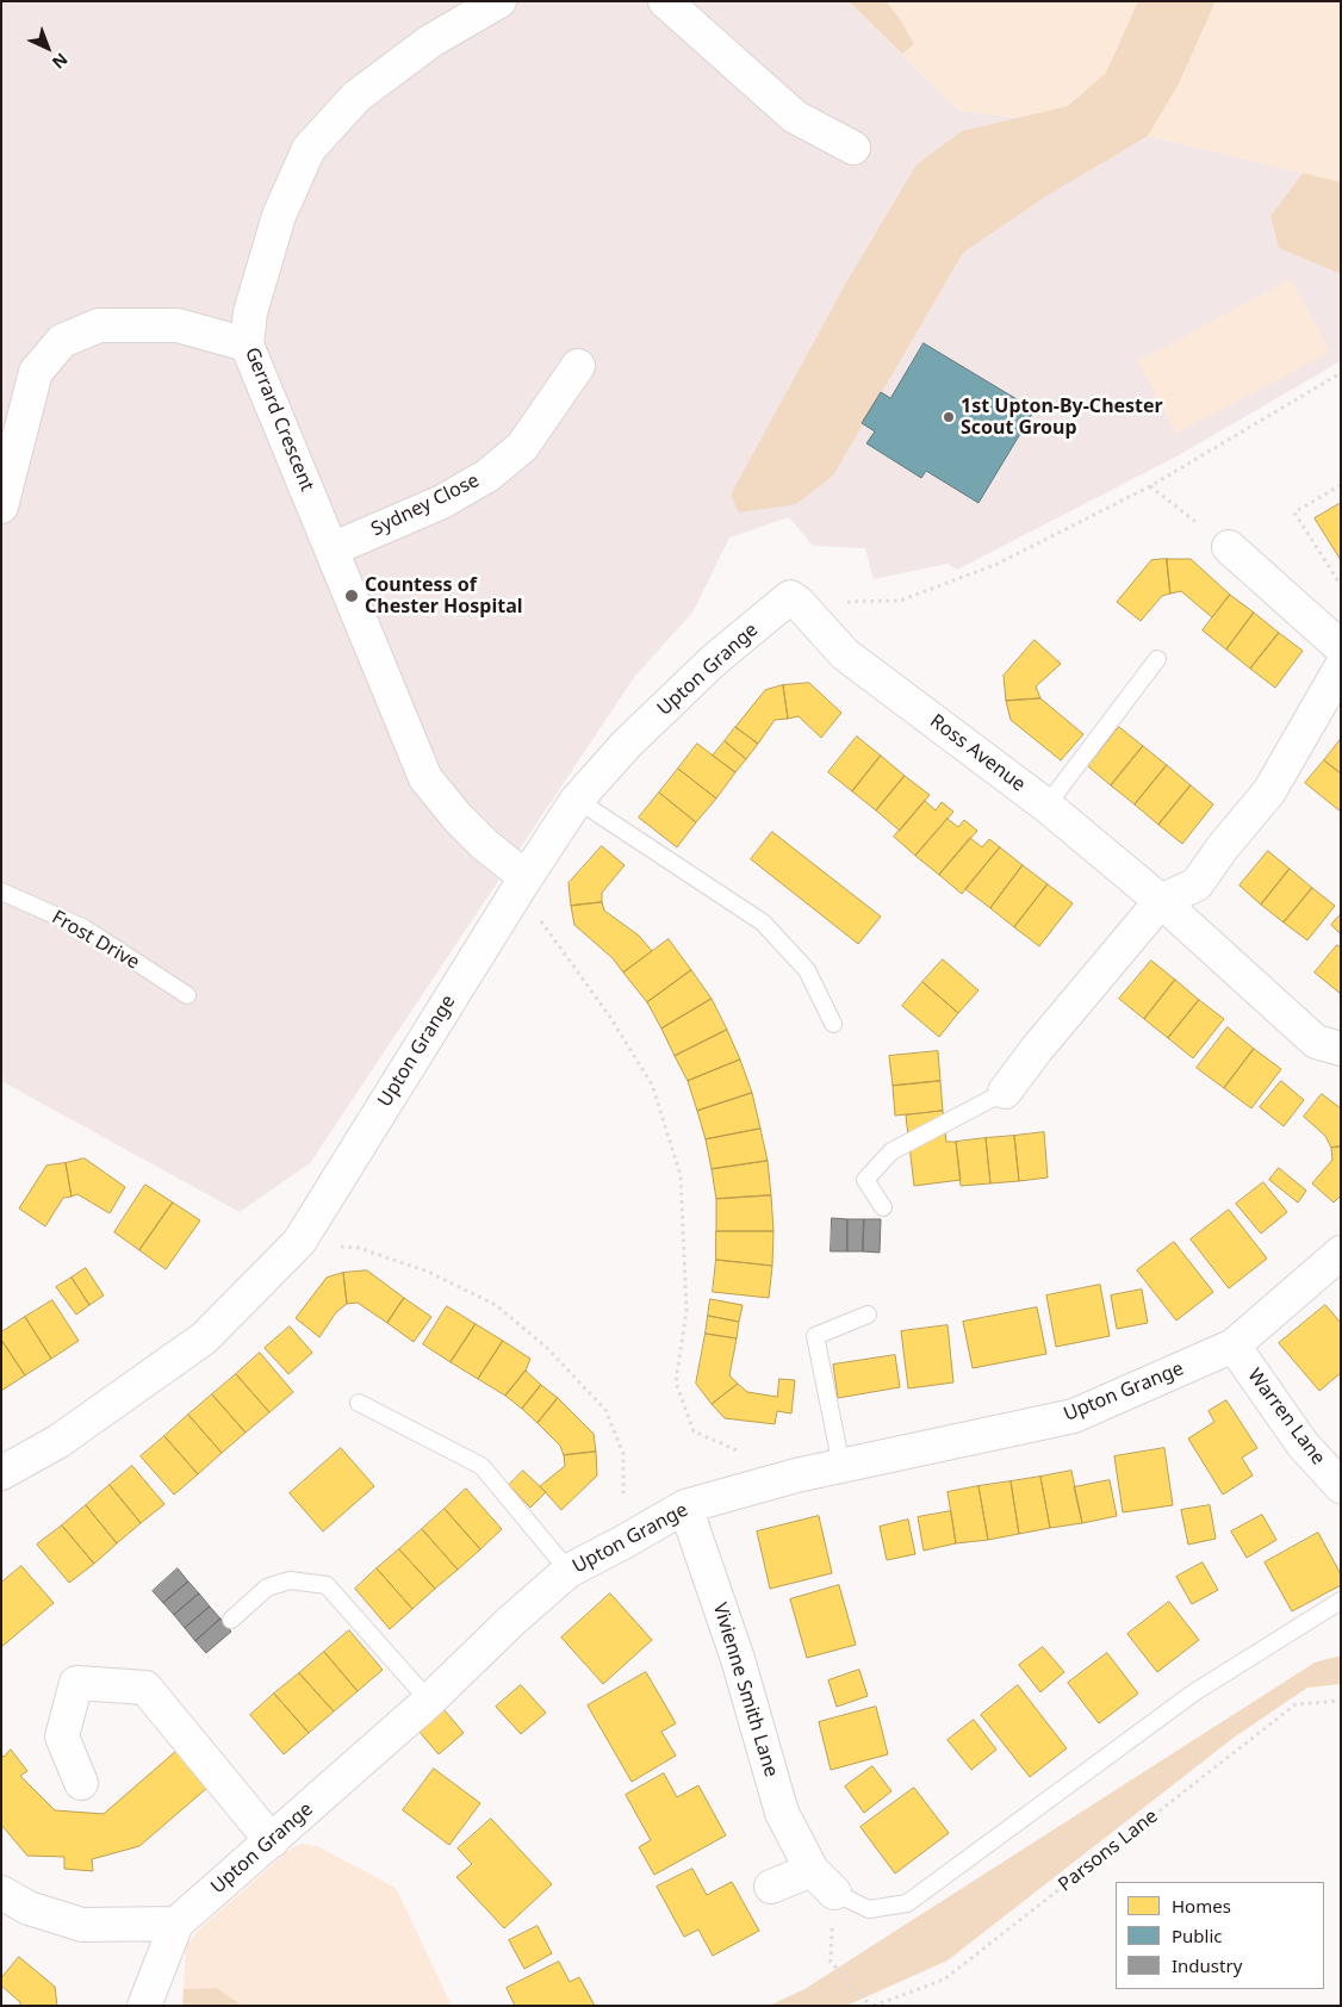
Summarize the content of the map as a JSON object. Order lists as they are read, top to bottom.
{
  "streets": {
    "street": [
      "Gerrard Crescent",
      "Sydney Close",
      "Upton Grange",
      "Ross Avenue",
      "Warren Lane",
      "Vivienne Smith Lane"
    ],
    "lane": ["Frost Drive"],
    "path": ["Parsons Lane"]
  },
  "crossings": [
    ["Gerrard Crescent", "Sydney Close"],
    ["Gerrard Crescent", "Upton Grange"],
    ["Upton Grange", "Ross Avenue"],
    ["Upton Grange", "Warren Lane"],
    ["Upton Grange", "Vivienne Smith Lane"]
  ],
  "places": ["1st Upton-By-Chester Scout Group", "Countess of Chester Hospital"],
  "legend": ["Homes", "Public", "Industry"],
  "north": "bottom right"
}
